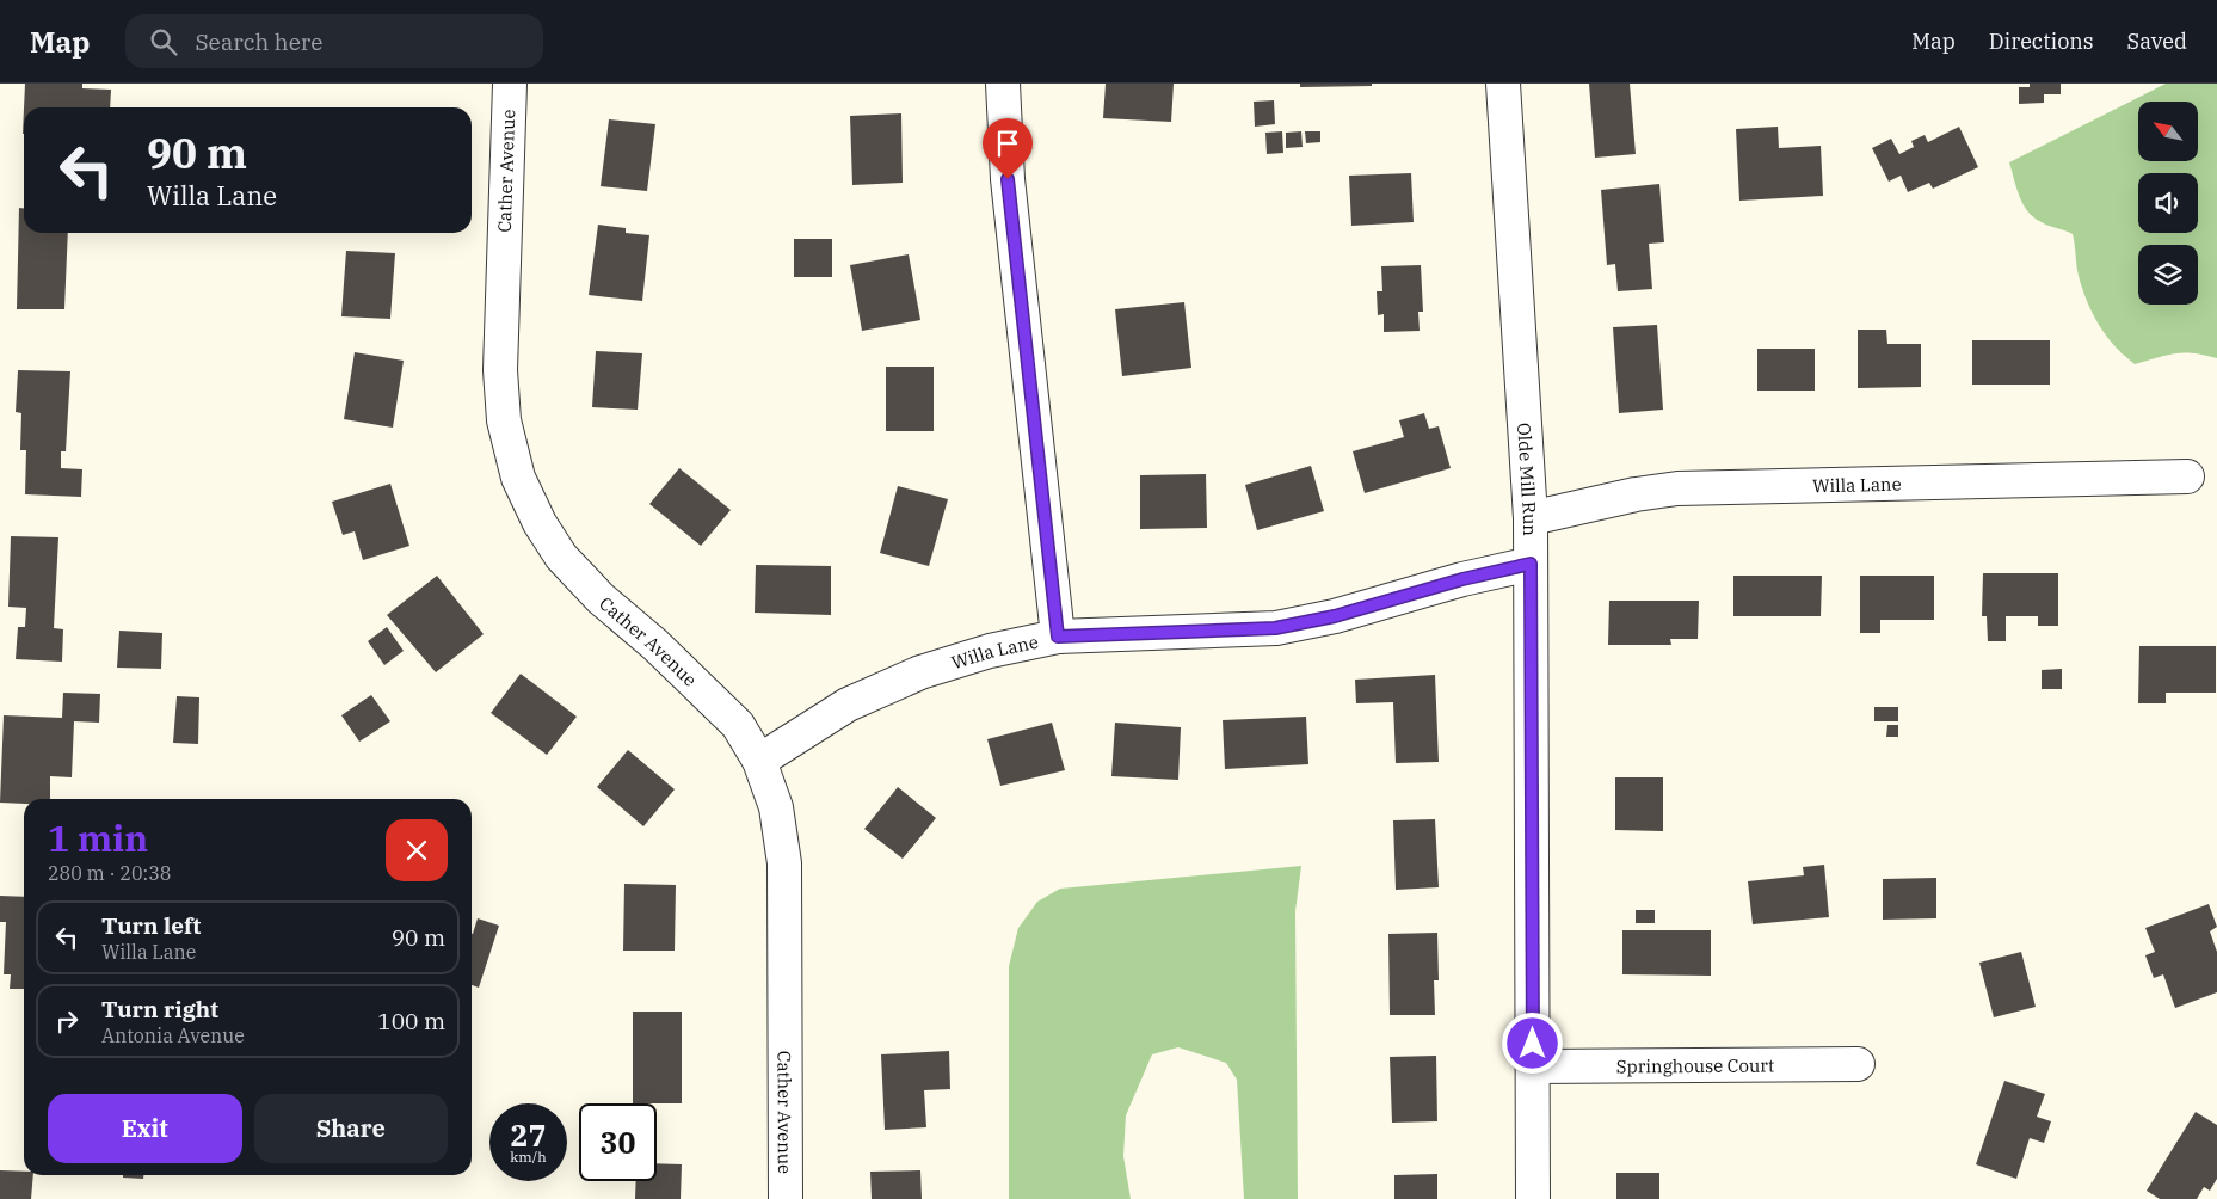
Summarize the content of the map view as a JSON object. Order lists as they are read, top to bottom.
{
  "streets": {
    "street": [
      "Cather Avenue",
      "Olde Mill Run",
      "Willa Lane",
      "Springhouse Court"
    ]
  },
  "crossings": [
    ["Cather Avenue", "Willa Lane"],
    ["Olde Mill Run", "Willa Lane"],
    ["Olde Mill Run", "Springhouse Court"]
  ],
  "north": "top left",
  "page": {
    "header": "Map",
    "search": "Search here",
    "nav": ["Map", "Directions", "Saved"],
    "turn": ["90 m", "Willa Lane"],
    "heading": ["1 min", "280 m · 20:38"],
    "list": [
      {
        "name": "Turn left",
        "note": "Willa Lane",
        "value": "90 m"
      },
      {
        "name": "Turn right",
        "note": "Antonia Avenue",
        "value": "100 m"
      }
    ],
    "buttons": ["Exit", "Share"],
    "speed": "27 km/h",
    "limit": "30"
  }
}
